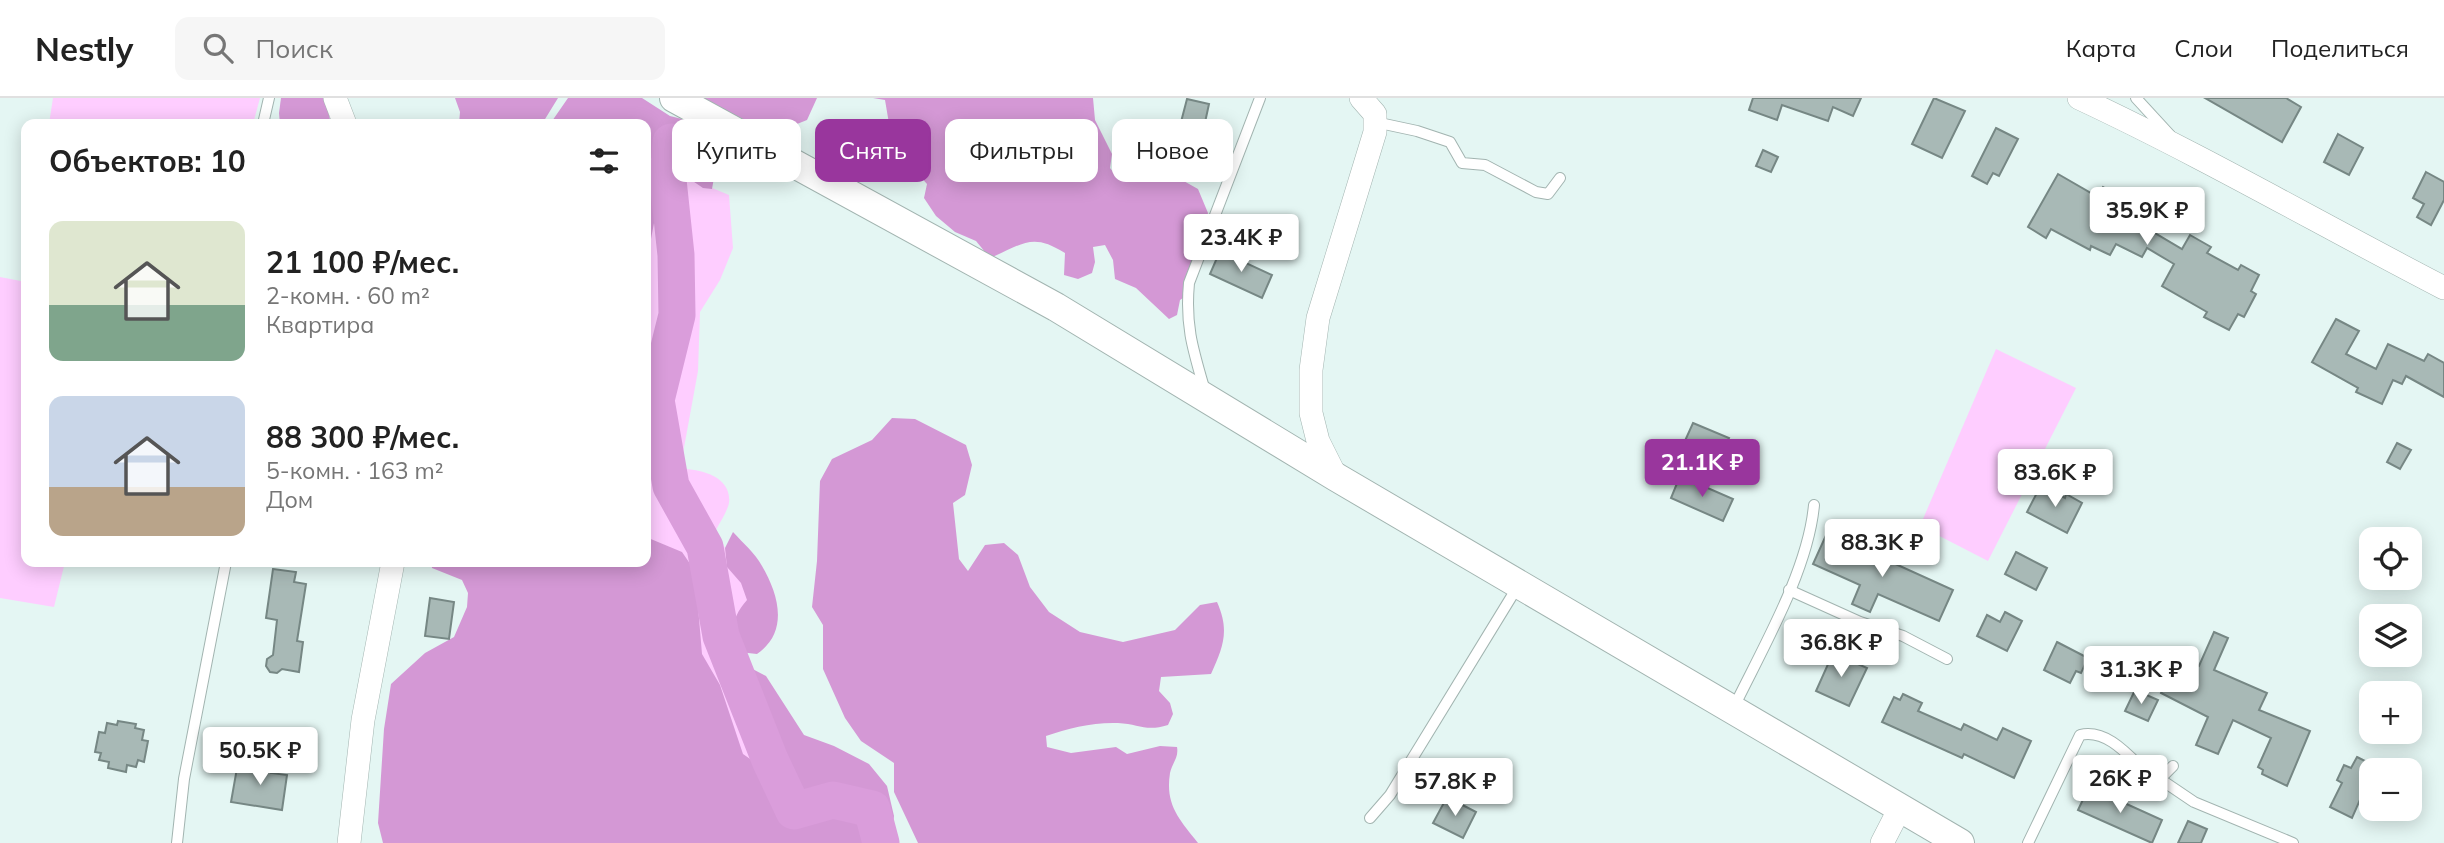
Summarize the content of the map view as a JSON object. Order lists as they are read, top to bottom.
{
  "page": {
    "header": "Nestly",
    "search": "Поиск",
    "nav": ["Карта", "Слои", "Поделиться"],
    "chip": [
      "Купить",
      "Снять",
      "Фильтры",
      "Новое"
    ],
    "heading": "Объектов: 10",
    "price": [
      "35.9K ₽",
      "23.4K ₽",
      "21.1K ₽",
      "83.6K ₽",
      "88.3K ₽",
      "36.8K ₽",
      "31.3K ₽",
      "50.5K ₽",
      "26K ₽",
      "57.8K ₽"
    ],
    "list": [
      {
        "name": "21 100 ₽/мес.",
        "note": "2-комн. · 60 m² · Квартира"
      },
      {
        "name": "88 300 ₽/мес.",
        "note": "5-комн. · 163 m² · Дом"
      }
    ],
    "map_buttons": ["+", "−"]
  }
}
